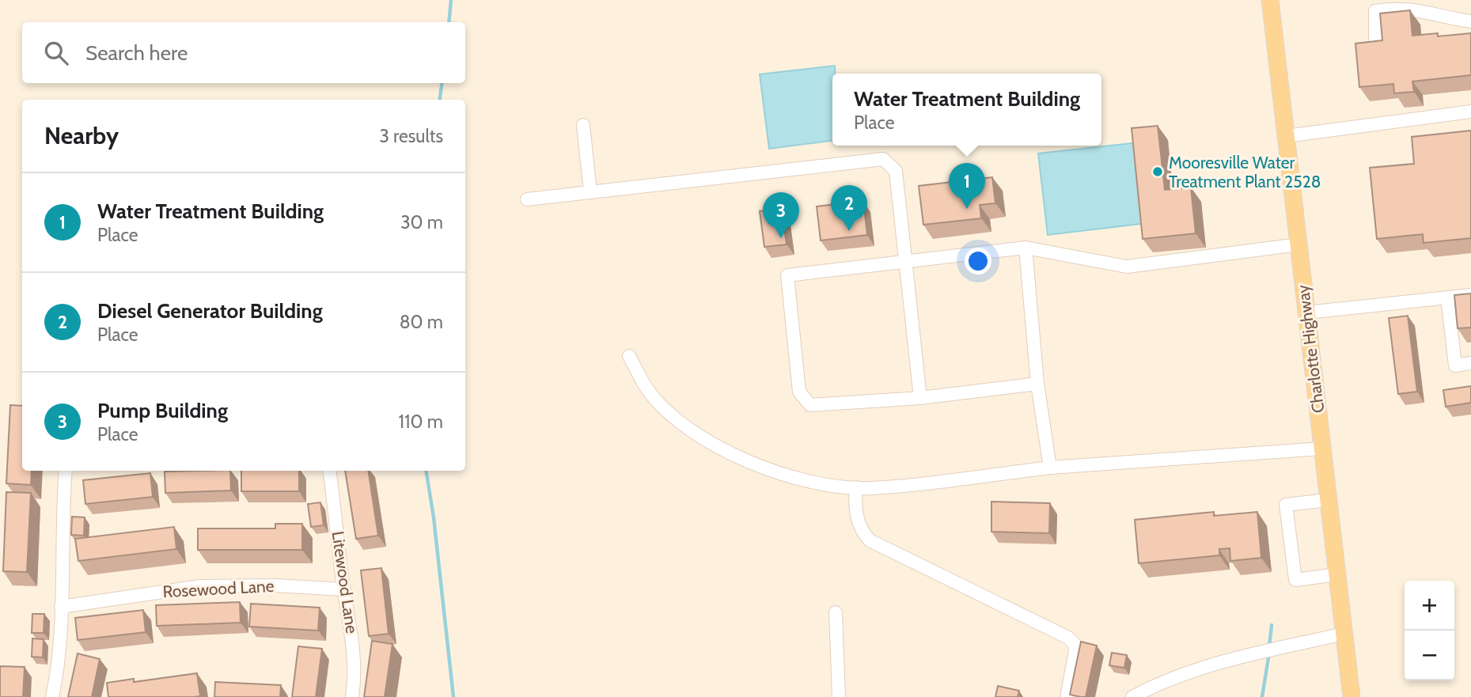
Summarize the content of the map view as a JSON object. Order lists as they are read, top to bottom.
{
  "streets": {
    "main road": ["Charlotte Highway"],
    "street": ["Litewood Lane", "Rosewood Lane"]
  },
  "crossings": [
    ["Litewood Lane", "Rosewood Lane"]
  ],
  "places": ["Mooresville Water Treatment Plant 2528"],
  "page": {
    "search": "Search here",
    "popup": ["Water Treatment Building", "Place"],
    "heading": ["Nearby", "3 results"],
    "pins": ["1", "2", "3"],
    "list": [
      {
        "mark": "1",
        "name": "Water Treatment Building",
        "note": "Place",
        "value": "30 m"
      },
      {
        "mark": "2",
        "name": "Diesel Generator Building",
        "note": "Place",
        "value": "80 m"
      },
      {
        "mark": "3",
        "name": "Pump Building",
        "note": "Place",
        "value": "110 m"
      }
    ],
    "map_buttons": ["+", "−"]
  }
}
